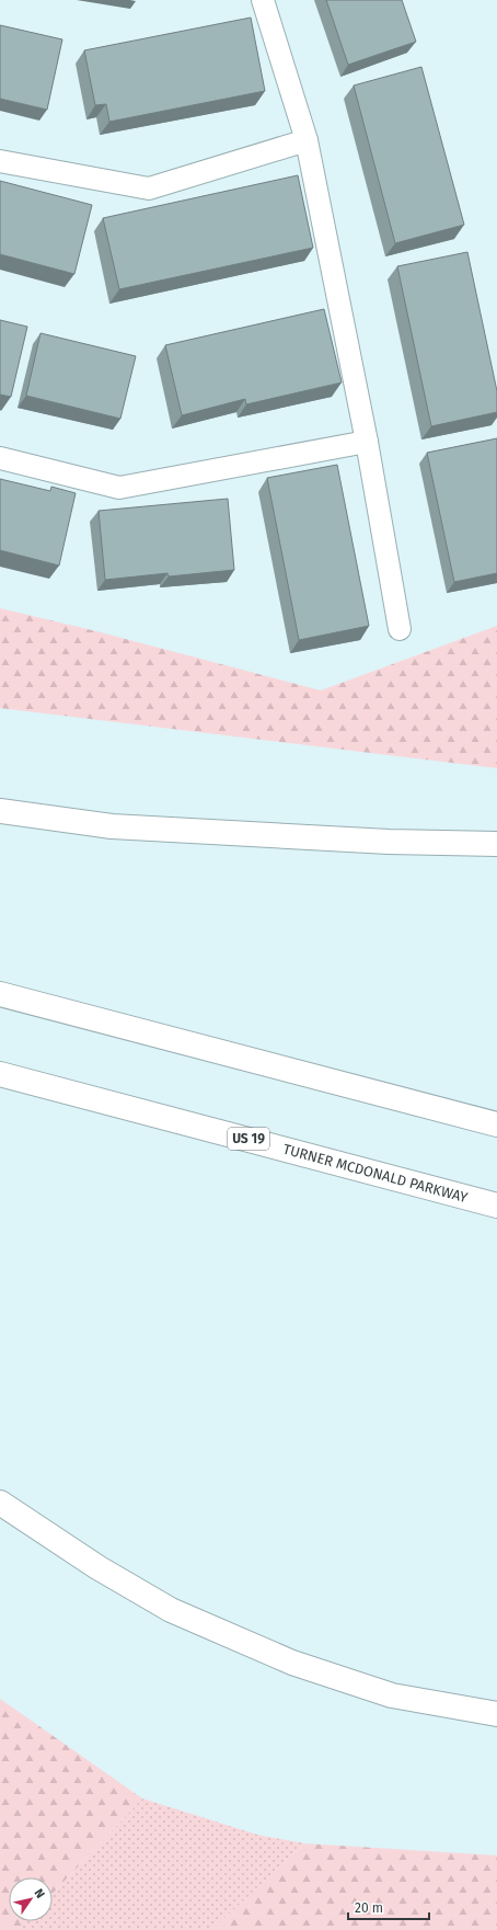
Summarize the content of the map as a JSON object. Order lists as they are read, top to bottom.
{
  "streets": {
    "highway": ["US 19", "TURNER MCDONALD PARKWAY"]
  },
  "scale_bar": "20 m",
  "north": "top right"
}
